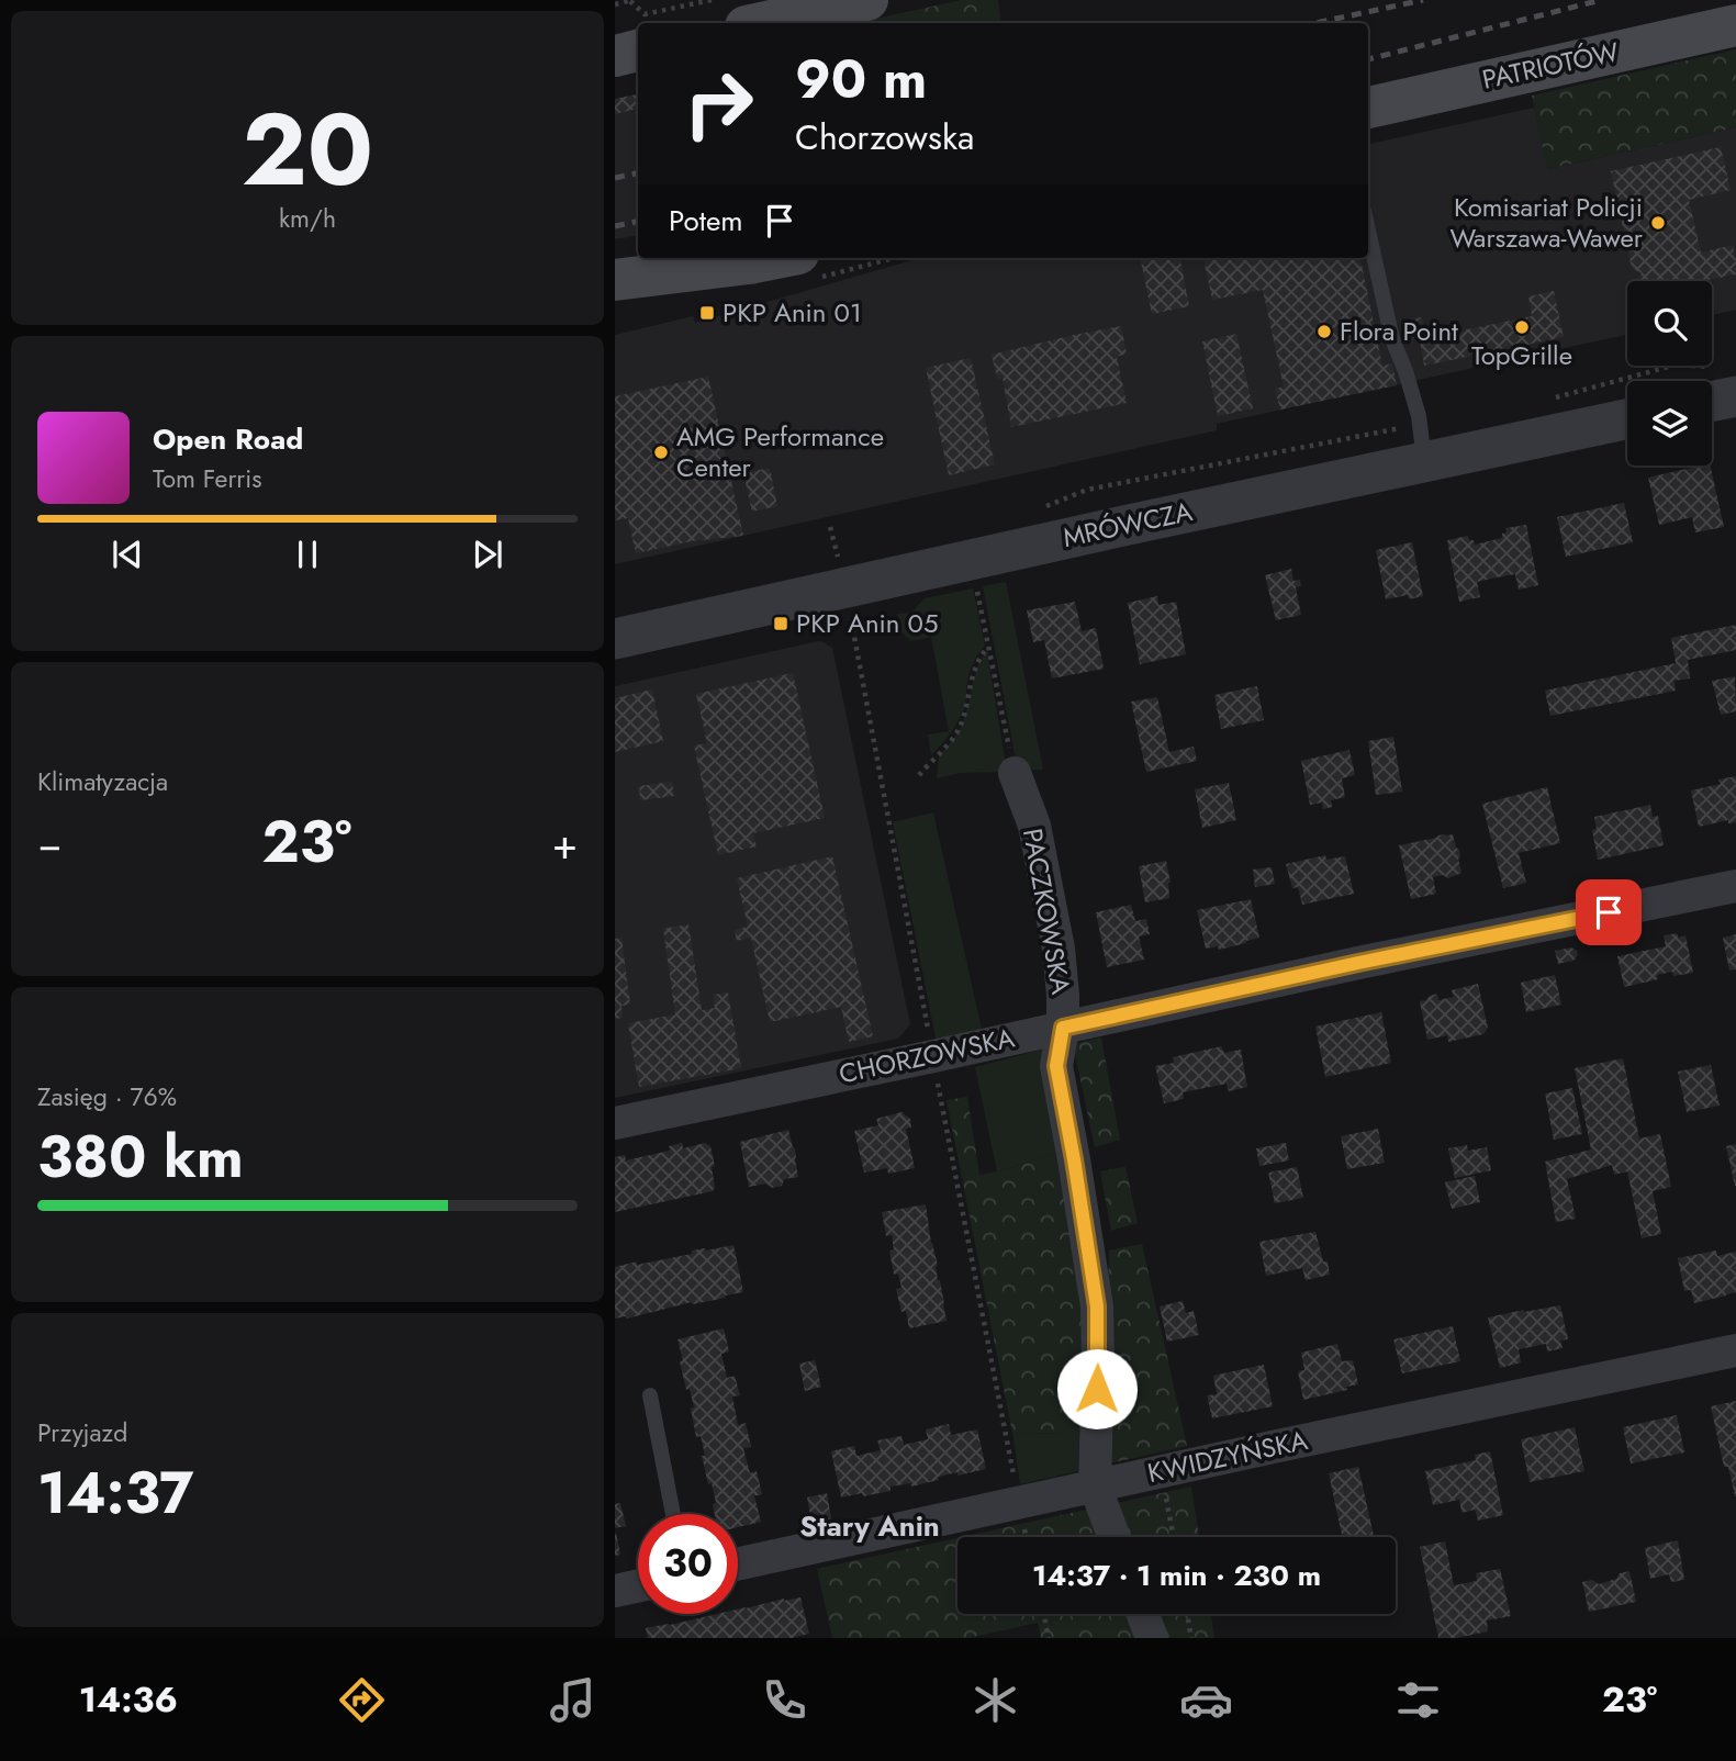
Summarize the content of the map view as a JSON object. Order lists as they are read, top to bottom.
{
  "streets": {
    "main road": ["PATRIOTÓW"],
    "street": [
      "MRÓWCZA",
      "PACZKOWSKA",
      "CHORZOWSKA",
      "KWIDZYŃSKA"
    ]
  },
  "crossings": [
    ["PACZKOWSKA", "CHORZOWSKA"],
    ["PACZKOWSKA", "KWIDZYŃSKA"]
  ],
  "districts": ["Stary Anin"],
  "places": {
    "other": [
      "Komisariat Policji Warszawa-Wawer",
      "TopGrille",
      "Flora Point",
      "AMG Performance Center"
    ],
    "transit": ["PKP Anin 01", "PKP Anin 05"]
  },
  "page": {
    "tile": [
      ["20", "km/h"],
      "Klimatyzacja",
      ["Zasięg · 76%", "380 km"],
      ["Przyjazd", "14:37"]
    ],
    "turn": ["90 m", "Chorzowska"],
    "then": "Potem",
    "song": ["Open Road", "Tom Ferris"],
    "heat": ["−", "23°", "+"],
    "limit": "30",
    "trip": "14:37 · 1 min · 230 m",
    "tabs": ["14:36", "23°"]
  }
}
